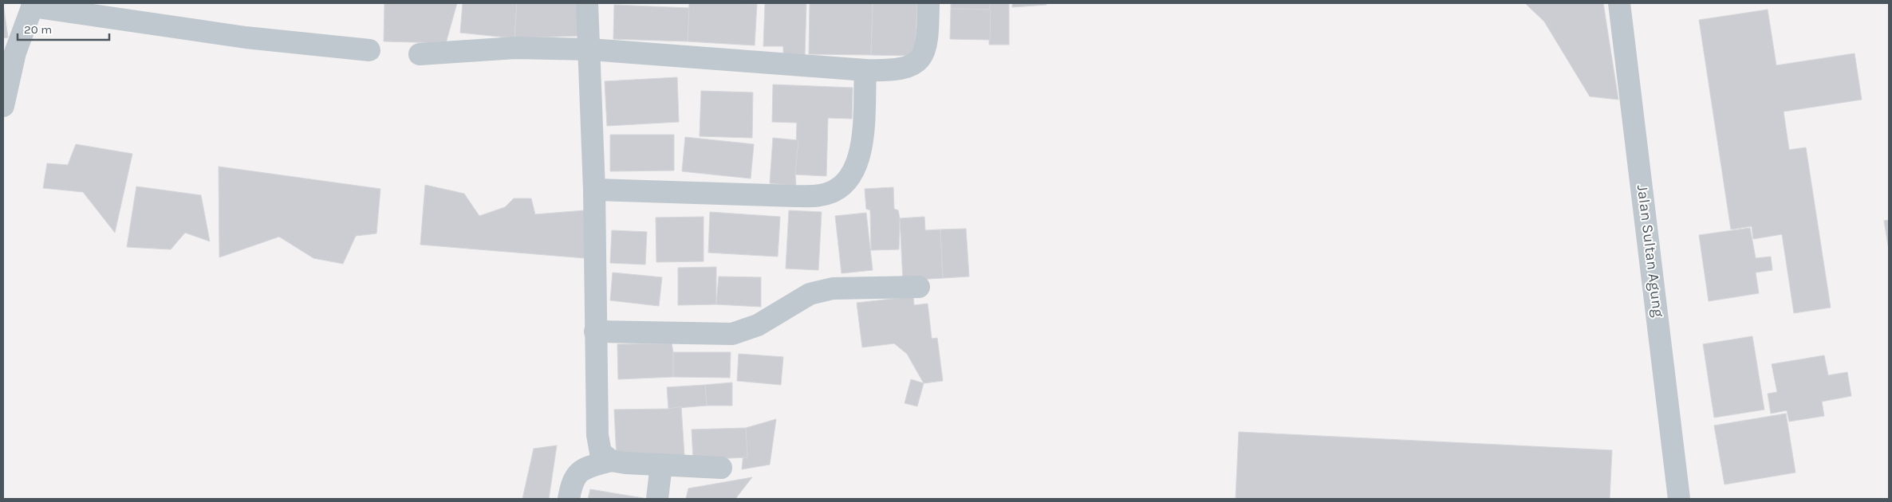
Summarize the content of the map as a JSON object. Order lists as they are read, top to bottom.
{
  "streets": {
    "street": ["Jalan Sultan Agung"]
  },
  "scale_bar": "20 m"
}
